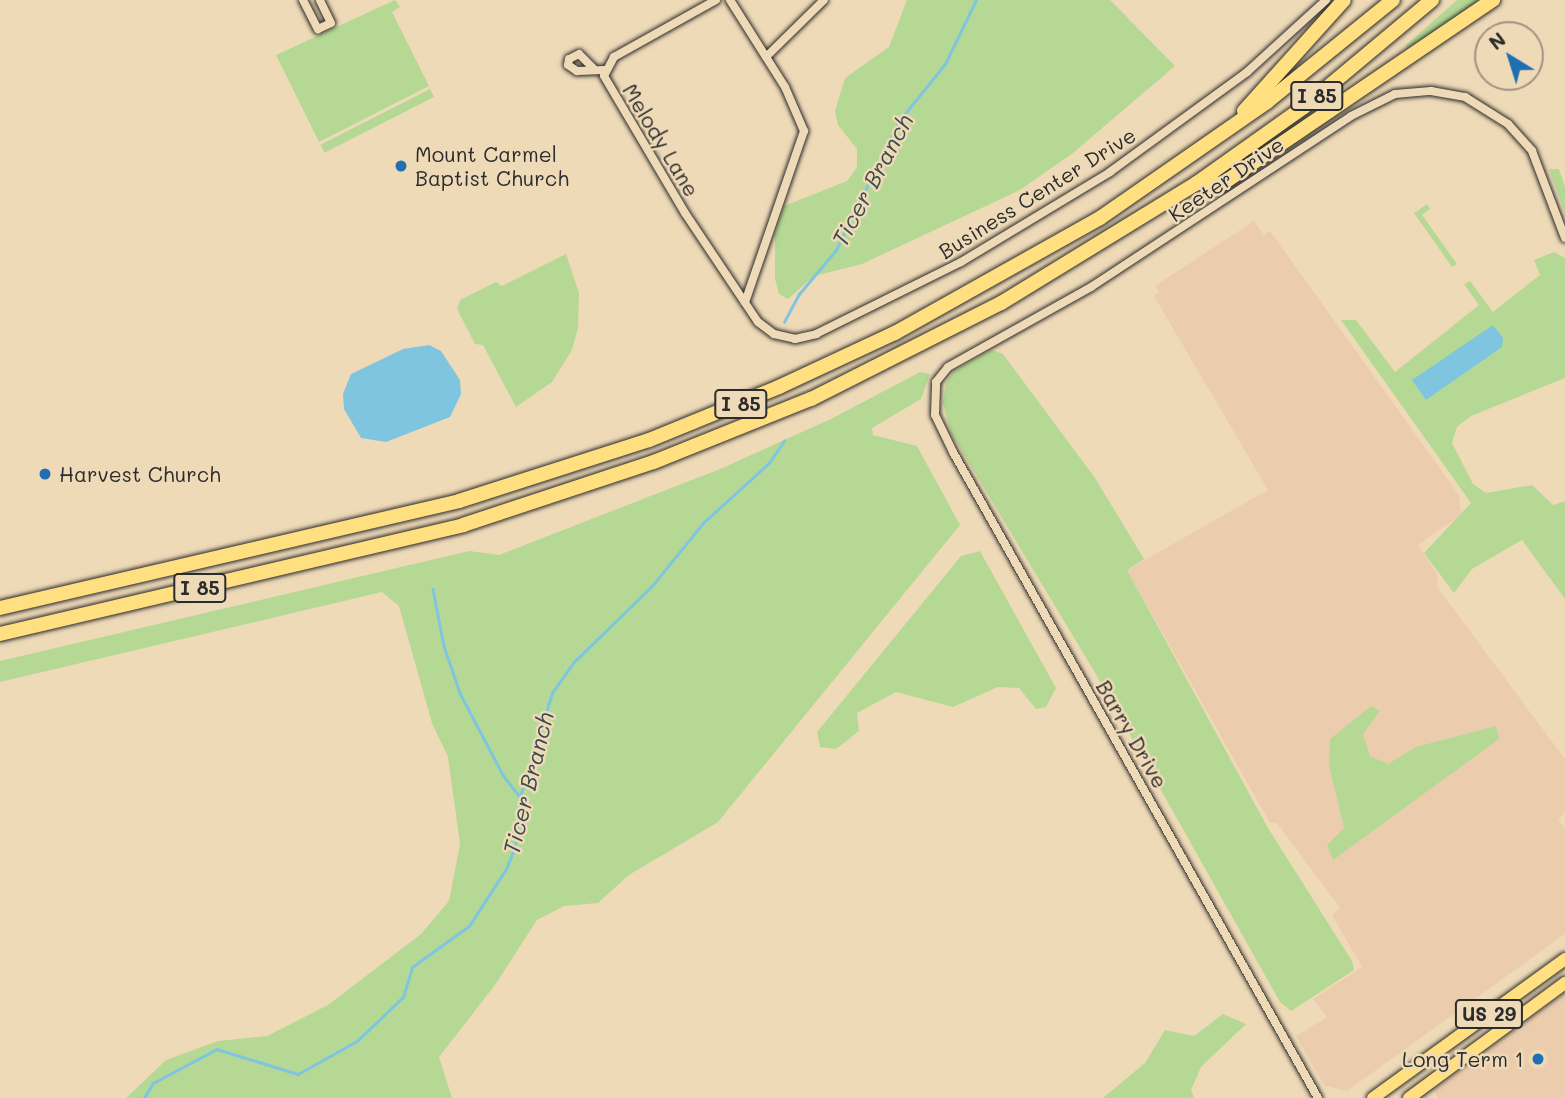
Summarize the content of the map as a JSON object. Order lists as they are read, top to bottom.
{
  "streets": {
    "highway": ["I 85"],
    "main road": ["US 29"],
    "street": [
      "Melody Lane",
      "Keeter Drive",
      "Business Center Drive",
      "Barry Drive"
    ]
  },
  "crossings": [
    ["Melody Lane", "Business Center Drive"],
    ["Keeter Drive", "Barry Drive"]
  ],
  "water": ["Ticer Branch"],
  "places": ["Mount Carmel Baptist Church", "Harvest Church", "Long Term 1"],
  "north": "top left"
}
